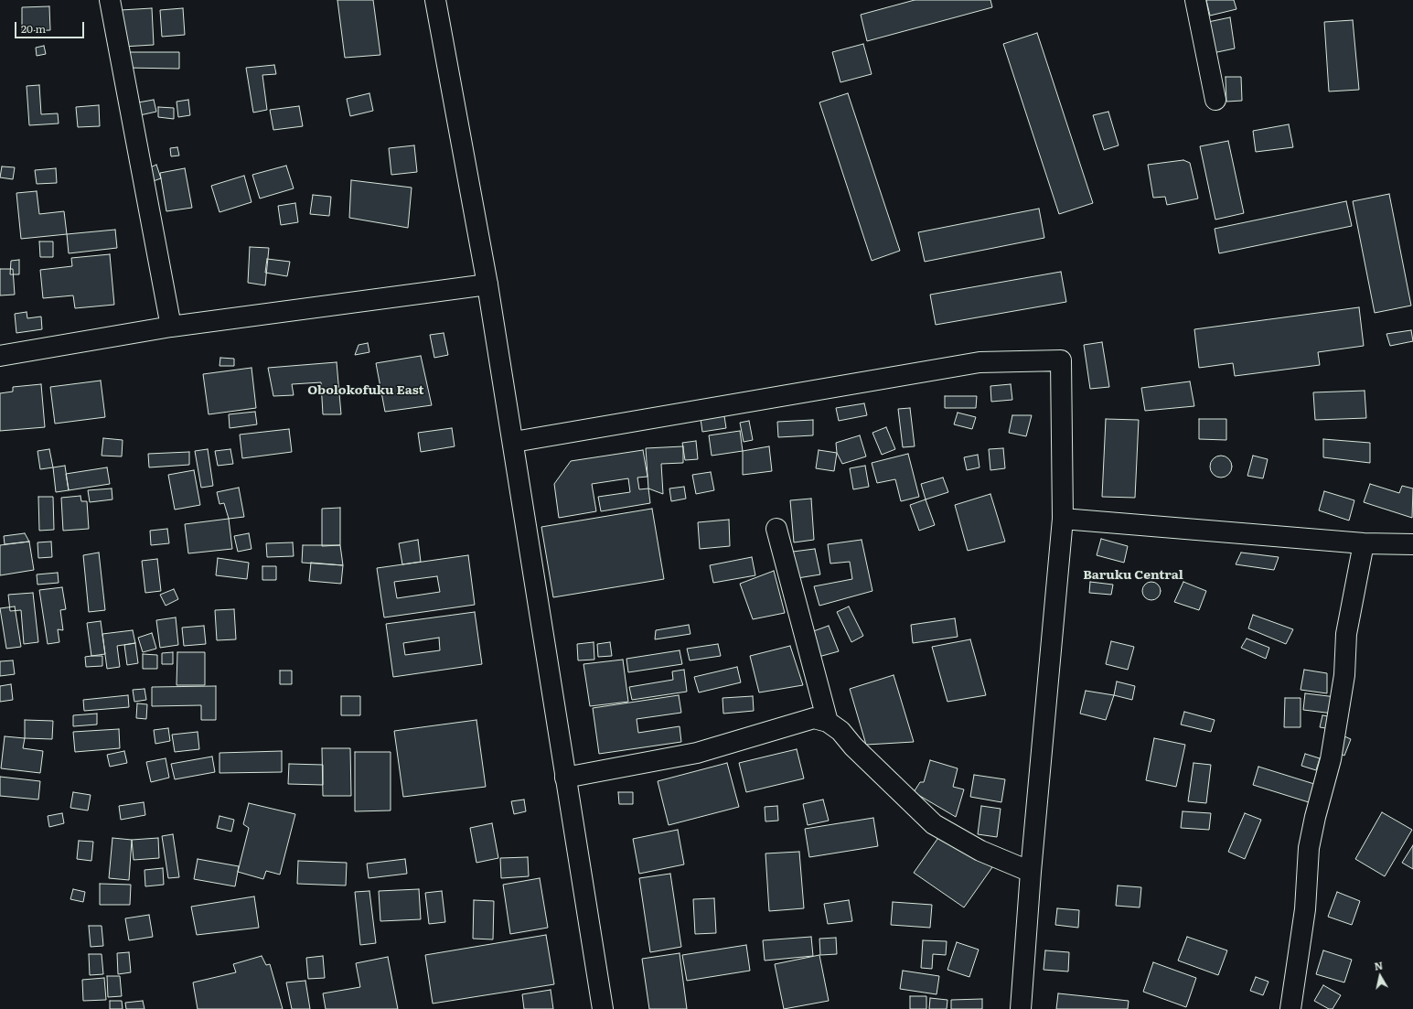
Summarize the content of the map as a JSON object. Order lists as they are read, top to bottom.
{
  "districts": ["Obolokofuku East", "Baruku Central"],
  "scale_bar": "20 m",
  "north": "top"
}
